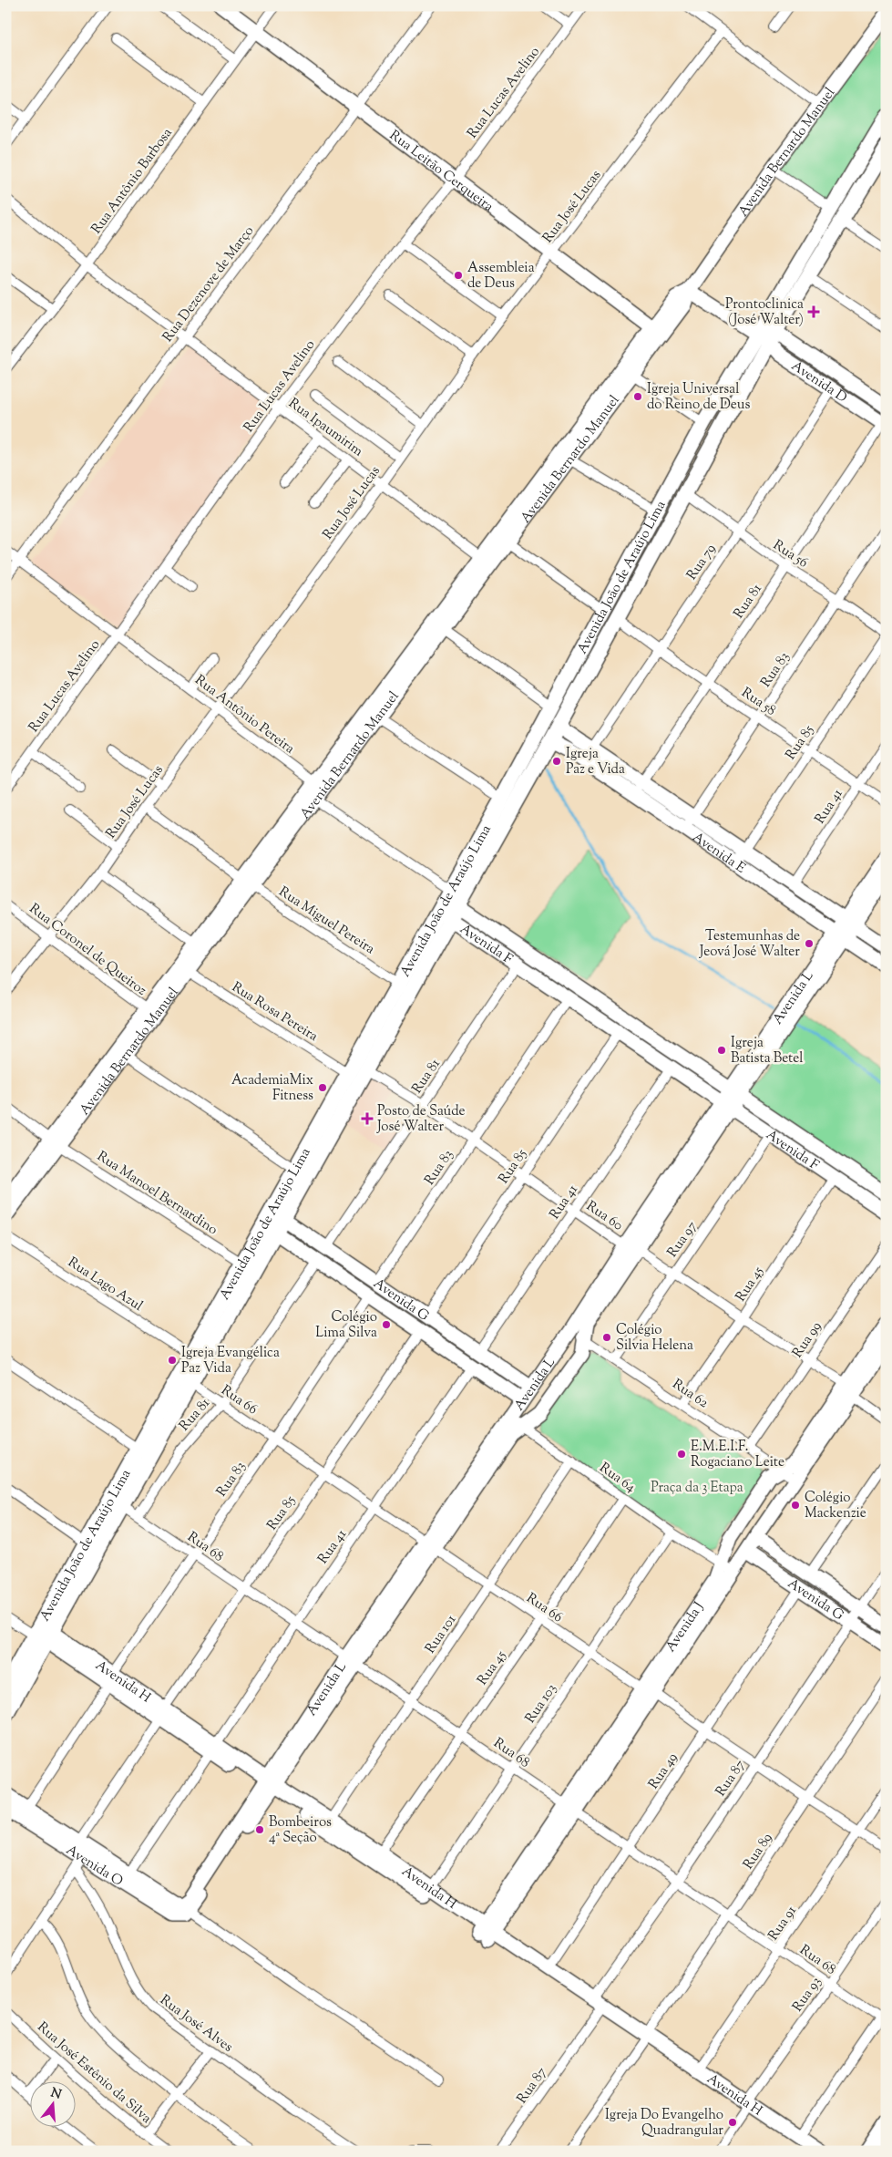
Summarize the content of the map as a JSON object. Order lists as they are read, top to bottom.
{
  "streets": {
    "main road": ["Avenida João de Araújo Lima"],
    "street": [
      "Rua Lucas Avelino",
      "Avenida Bernardo Manuel",
      "Rua Leitão Cerqueira",
      "Rua Antônio Barbosa",
      "Rua José Lucas",
      "Rua Dezenove de Março",
      "Avenida D",
      "Rua Ipaumirim",
      "Rua 56",
      "Rua 79",
      "Rua 81",
      "Rua 83",
      "Rua 58",
      "Rua Antônio Pereira",
      "Rua 85",
      "Rua 41",
      "Avenida E",
      "Rua Miguel Pereira",
      "Avenida F",
      "Rua Coronel de Queiroz",
      "Avenida L",
      "Rua Rosa Pereira",
      "Rua Manoel Bernardino",
      "Rua 60",
      "Rua 97",
      "Rua Lago Azul",
      "Rua 45",
      "Avenida G",
      "Rua 99",
      "Rua 62",
      "Rua 66",
      "Rua 64",
      "Rua 68",
      "Avenida J",
      "Rua 101",
      "Avenida H",
      "Rua 103",
      "Rua 49",
      "Rua 87",
      "Rua 89",
      "Avenida O",
      "Rua 91",
      "Rua 93",
      "Rua José Alves",
      "Rua José Estênio da Silva"
    ]
  },
  "crossings": [
    ["Rua Lucas Avelino", "Rua Leitão Cerqueira"],
    ["Rua Lucas Avelino", "Rua Ipaumirim"],
    ["Rua Lucas Avelino", "Rua Antônio Pereira"],
    ["Avenida Bernardo Manuel", "Rua Leitão Cerqueira"],
    ["Avenida Bernardo Manuel", "Rua Ipaumirim"],
    ["Avenida Bernardo Manuel", "Rua Antônio Pereira"],
    ["Avenida Bernardo Manuel", "Rua Miguel Pereira"],
    ["Avenida Bernardo Manuel", "Rua Coronel de Queiroz"],
    ["Avenida Bernardo Manuel", "Rua Rosa Pereira"],
    ["Avenida Bernardo Manuel", "Rua Manoel Bernardino"],
    ["Rua Leitão Cerqueira", "Rua Antônio Barbosa"],
    ["Rua Leitão Cerqueira", "Rua José Lucas"],
    ["Rua Leitão Cerqueira", "Rua Dezenove de Março"],
    ["Rua Antônio Barbosa", "Rua Ipaumirim"],
    ["Rua José Lucas", "Rua Ipaumirim"],
    ["Rua José Lucas", "Rua Antônio Pereira"],
    ["Rua José Lucas", "Rua Miguel Pereira"],
    ["Rua José Lucas", "Rua Coronel de Queiroz"],
    ["Rua Dezenove de Março", "Rua Ipaumirim"],
    ["Rua Dezenove de Março", "Rua Antônio Pereira"],
    ["Avenida D", "Rua 79"],
    ["Avenida D", "Avenida João de Araújo Lima"],
    ["Avenida D", "Rua 81"],
    ["Rua 56", "Rua 79"],
    ["Rua 56", "Avenida João de Araújo Lima"],
    ["Rua 56", "Rua 81"],
    ["Rua 56", "Rua 83"],
    ["Rua 79", "Rua 58"],
    ["Rua 79", "Avenida E"],
    ["Avenida João de Araújo Lima", "Rua 58"],
    ["Avenida João de Araújo Lima", "Avenida E"],
    ["Avenida João de Araújo Lima", "Rua Miguel Pereira"],
    ["Avenida João de Araújo Lima", "Avenida F"],
    ["Avenida João de Araújo Lima", "Rua Rosa Pereira"],
    ["Avenida João de Araújo Lima", "Rua Manoel Bernardino"],
    ["Avenida João de Araújo Lima", "Rua 60"],
    ["Avenida João de Araújo Lima", "Rua Lago Azul"],
    ["Avenida João de Araújo Lima", "Avenida G"],
    ["Avenida João de Araújo Lima", "Rua 66"],
    ["Avenida João de Araújo Lima", "Rua 68"],
    ["Avenida João de Araújo Lima", "Avenida H"],
    ["Rua 81", "Rua 58"],
    ["Rua 81", "Avenida E"],
    ["Rua 81", "Avenida F"],
    ["Rua 81", "Rua 60"],
    ["Rua 81", "Avenida G"],
    ["Rua 81", "Rua 66"],
    ["Rua 81", "Rua 68"],
    ["Rua 83", "Rua 58"],
    ["Rua 83", "Avenida E"],
    ["Rua 83", "Avenida F"],
    ["Rua 83", "Rua 60"],
    ["Rua 83", "Avenida G"],
    ["Rua 83", "Rua 66"],
    ["Rua 83", "Rua 68"],
    ["Rua 83", "Avenida H"],
    ["Rua 83", "Avenida O"],
    ["Rua 58", "Rua 85"],
    ["Rua 58", "Rua 41"],
    ["Rua 85", "Avenida E"],
    ["Rua 85", "Avenida F"],
    ["Rua 85", "Rua 60"],
    ["Rua 85", "Avenida G"],
    ["Rua 85", "Rua 66"],
    ["Rua 85", "Rua 68"],
    ["Rua 85", "Avenida H"],
    ["Rua 85", "Avenida O"],
    ["Rua 41", "Avenida E"],
    ["Rua 41", "Avenida F"],
    ["Rua 41", "Rua 60"],
    ["Rua 41", "Avenida G"],
    ["Rua 41", "Rua 66"],
    ["Rua 41", "Rua 68"],
    ["Rua 41", "Avenida H"],
    ["Rua 41", "Avenida O"],
    ["Avenida E", "Avenida L"],
    ["Avenida F", "Avenida L"],
    ["Avenida F", "Rua 97"],
    ["Avenida F", "Rua 45"],
    ["Avenida L", "Rua 60"],
    ["Avenida L", "Avenida G"],
    ["Avenida L", "Rua 62"],
    ["Avenida L", "Rua 66"],
    ["Avenida L", "Rua 64"],
    ["Avenida L", "Rua 68"],
    ["Avenida L", "Avenida H"],
    ["Avenida L", "Avenida O"],
    ["Rua 60", "Rua 97"],
    ["Rua 60", "Rua 45"],
    ["Rua 60", "Rua 99"],
    ["Rua 60", "Avenida J"],
    ["Rua 97", "Rua 62"],
    ["Rua 45", "Rua 62"],
    ["Rua 45", "Rua 66"],
    ["Rua 45", "Rua 64"],
    ["Rua 45", "Rua 68"],
    ["Rua 45", "Avenida H"],
    ["Avenida G", "Avenida J"],
    ["Avenida G", "Rua 49"],
    ["Avenida G", "Rua 87"],
    ["Rua 99", "Rua 62"],
    ["Rua 62", "Avenida J"],
    ["Rua 66", "Avenida J"],
    ["Rua 66", "Rua 101"],
    ["Rua 66", "Rua 103"],
    ["Rua 66", "Rua 49"],
    ["Rua 66", "Rua 87"],
    ["Rua 66", "Rua 89"],
    ["Rua 66", "Rua 91"],
    ["Rua 64", "Avenida J"],
    ["Rua 64", "Rua 101"],
    ["Rua 64", "Rua 103"],
    ["Rua 68", "Avenida J"],
    ["Rua 68", "Rua 101"],
    ["Rua 68", "Rua 103"],
    ["Rua 68", "Rua 49"],
    ["Rua 68", "Rua 87"],
    ["Rua 68", "Rua 89"],
    ["Rua 68", "Rua 91"],
    ["Rua 68", "Rua 93"],
    ["Avenida J", "Avenida H"],
    ["Rua 101", "Avenida H"],
    ["Avenida H", "Rua 103"],
    ["Avenida H", "Rua 49"],
    ["Avenida H", "Rua 87"],
    ["Avenida H", "Rua 89"],
    ["Avenida H", "Rua 91"],
    ["Avenida H", "Rua 93"],
    ["Avenida O", "Rua José Alves"]
  ],
  "parks": ["Praça da 3 Etapa"],
  "places": {
    "other": [
      "Assembleia de Deus",
      "Igreja Universal do Reino de Deus",
      "Igreja Paz e Vida",
      "Testemunhas de Jeová José Walter",
      "Igreja Batista Betel",
      "AcademiaMix Fitness",
      "Colégio Lima Silva",
      "Colégio Silvia Helena",
      "Igreja Evangélica Paz Vida",
      "E.M.E.I.F. Rogaciano Leite",
      "Colégio Mackenzie",
      "Bombeiros 4ª Seção",
      "Igreja Do Evangelho Quadrangular"
    ],
    "health": ["Prontoclinica (José Walter)", "Posto de Saúde José Walter"]
  },
  "north": "top"
}
